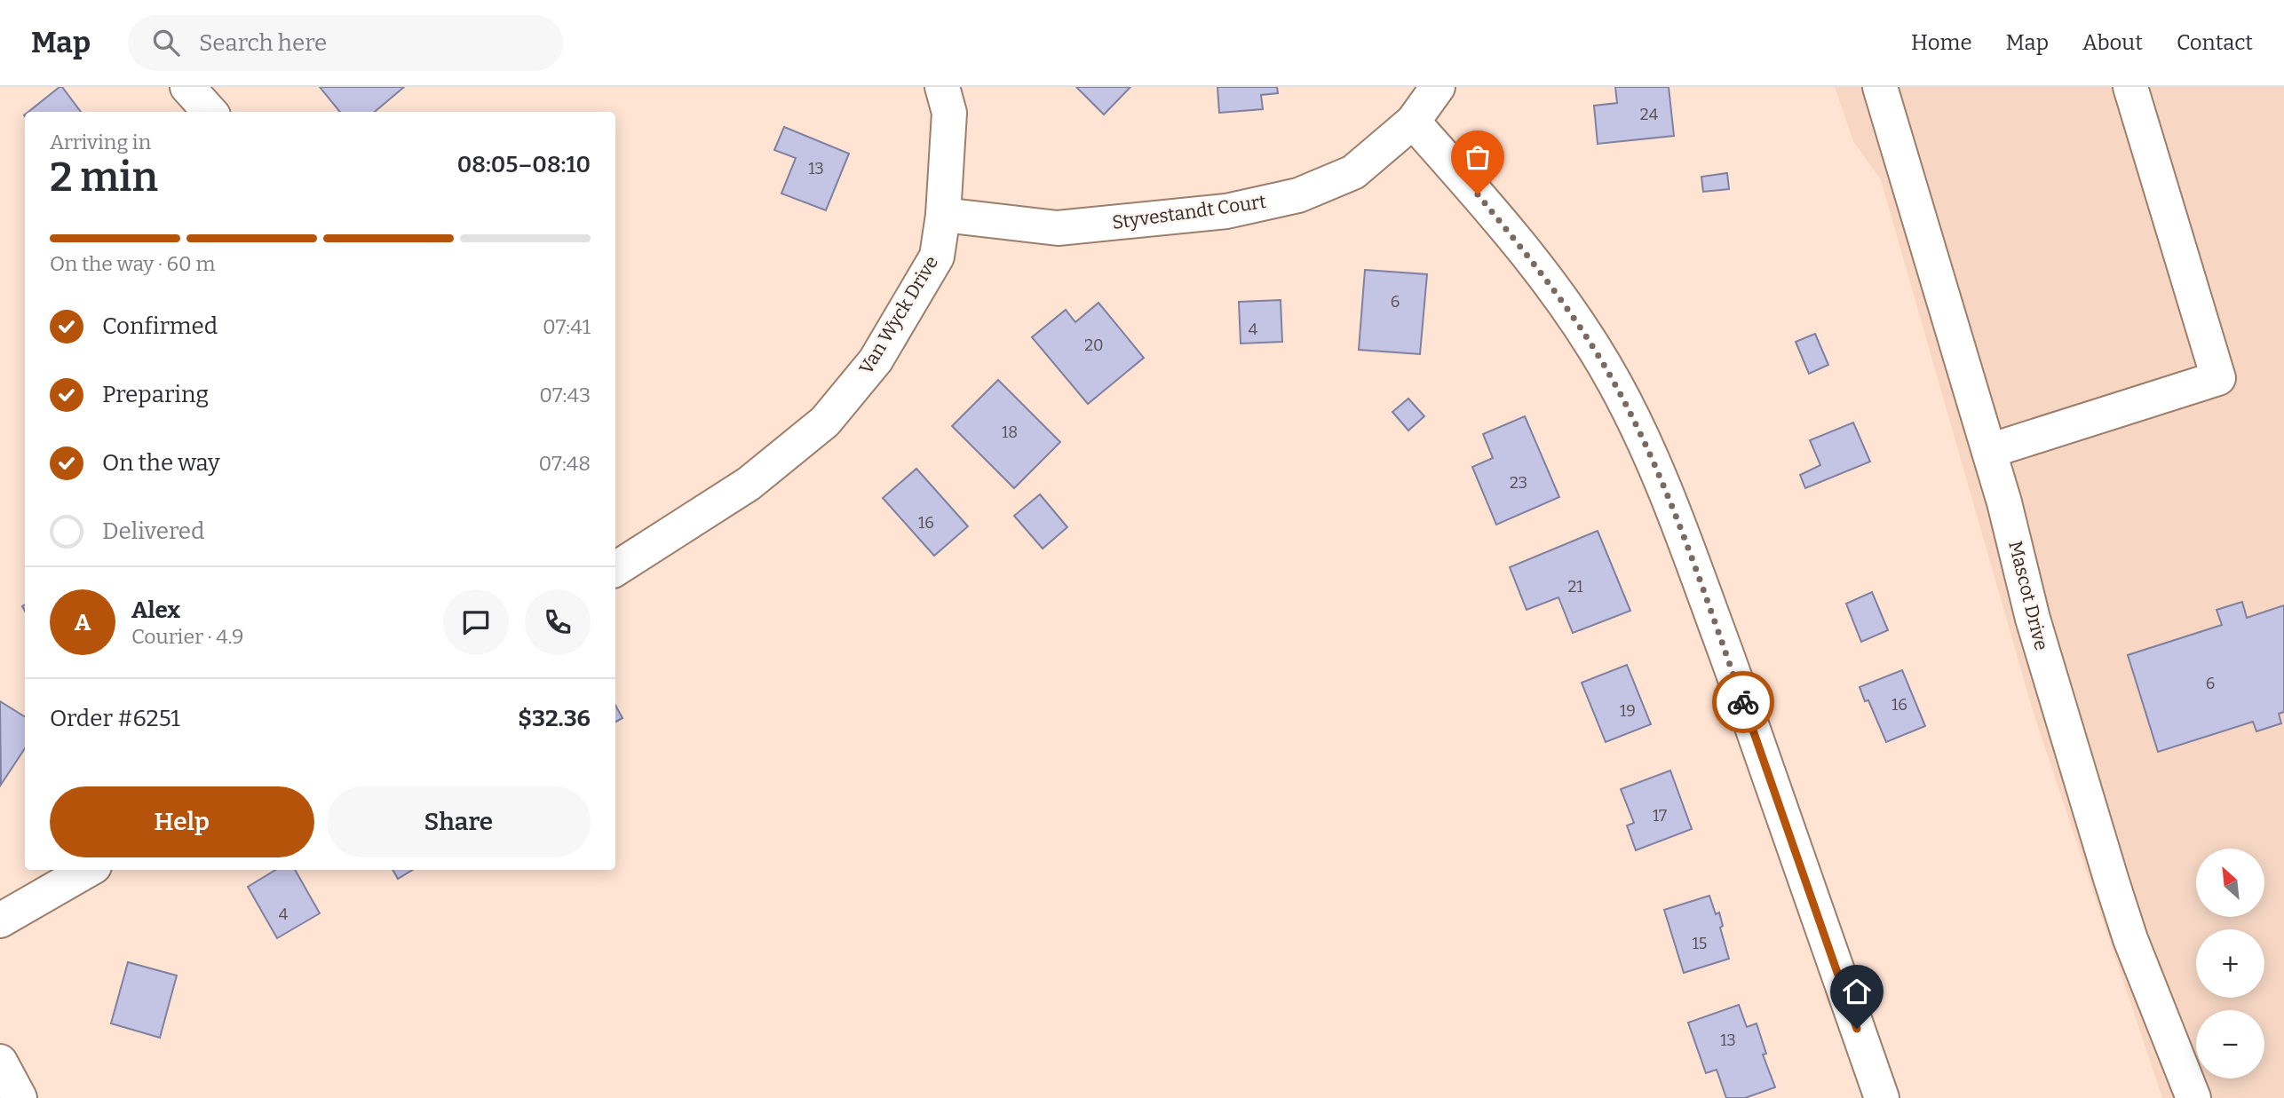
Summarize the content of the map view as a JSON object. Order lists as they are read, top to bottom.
{
  "streets": {
    "street": ["Styvestandt Court", "Van Wyck Drive", "Mascot Drive"]
  },
  "crossings": [
    ["Styvestandt Court", "Van Wyck Drive"]
  ],
  "house_numbers": [
    "24",
    "13",
    "6",
    "4",
    "20",
    "18",
    "23",
    "16",
    "21",
    "6",
    "16",
    "19",
    "17",
    "4",
    "15",
    "13"
  ],
  "north": "top left",
  "page": {
    "header": "Map",
    "search": "Search here",
    "nav": [
      "Home",
      "Map",
      "About",
      "Contact"
    ],
    "heading": ["2 min", "Arriving in", "08:05–08:10"],
    "panel": [
      "Alex",
      "Courier · 4.9",
      "Order #6251",
      "$32.36"
    ],
    "bar": "On the way · 60 m",
    "list": [
      ["Confirmed", "07:41"],
      ["Preparing", "07:43"],
      ["On the way", "07:48"],
      "Delivered"
    ],
    "round": "A",
    "buttons": ["Help", "Share"],
    "map_buttons": ["+", "−"]
  }
}
